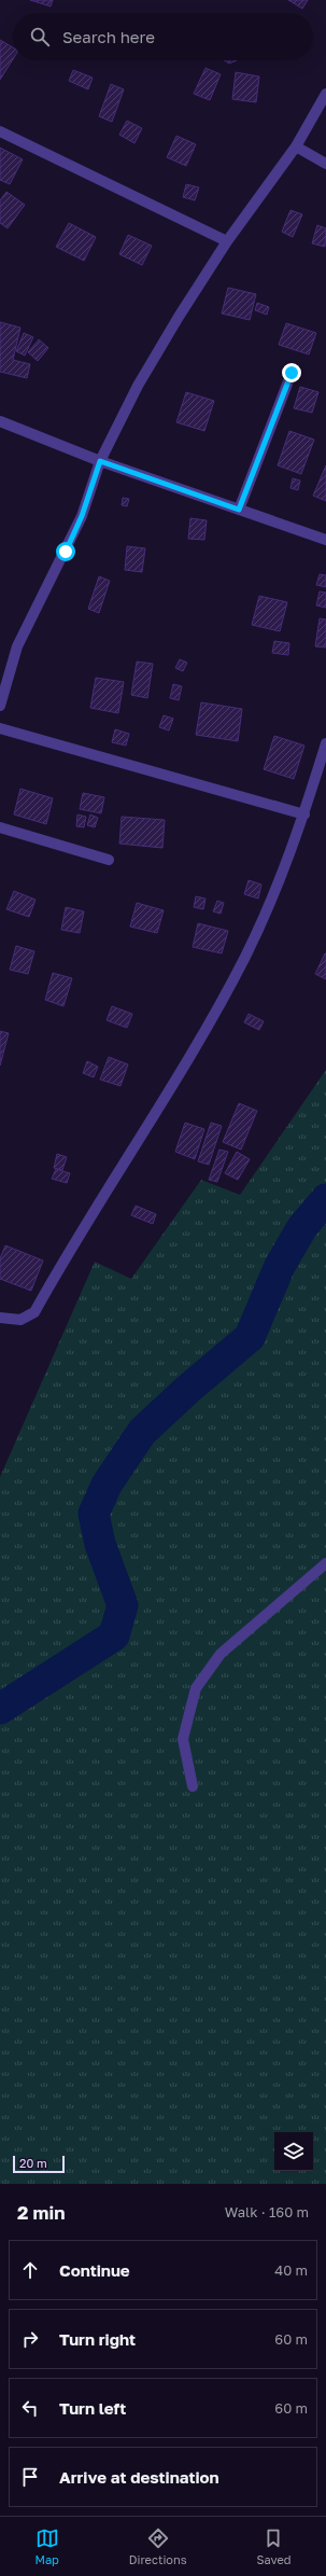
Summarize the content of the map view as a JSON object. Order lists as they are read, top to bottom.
{
  "scale_bar": "20 m",
  "page": {
    "search": "Search here",
    "scale": "20 m",
    "heading": ["2 min", "Walk · 160 m"],
    "list": [
      ["Continue", "40 m"],
      ["Turn right", "60 m"],
      ["Turn left", "60 m"],
      "Arrive at destination"
    ],
    "nav": ["Map", "Directions", "Saved"]
  }
}
